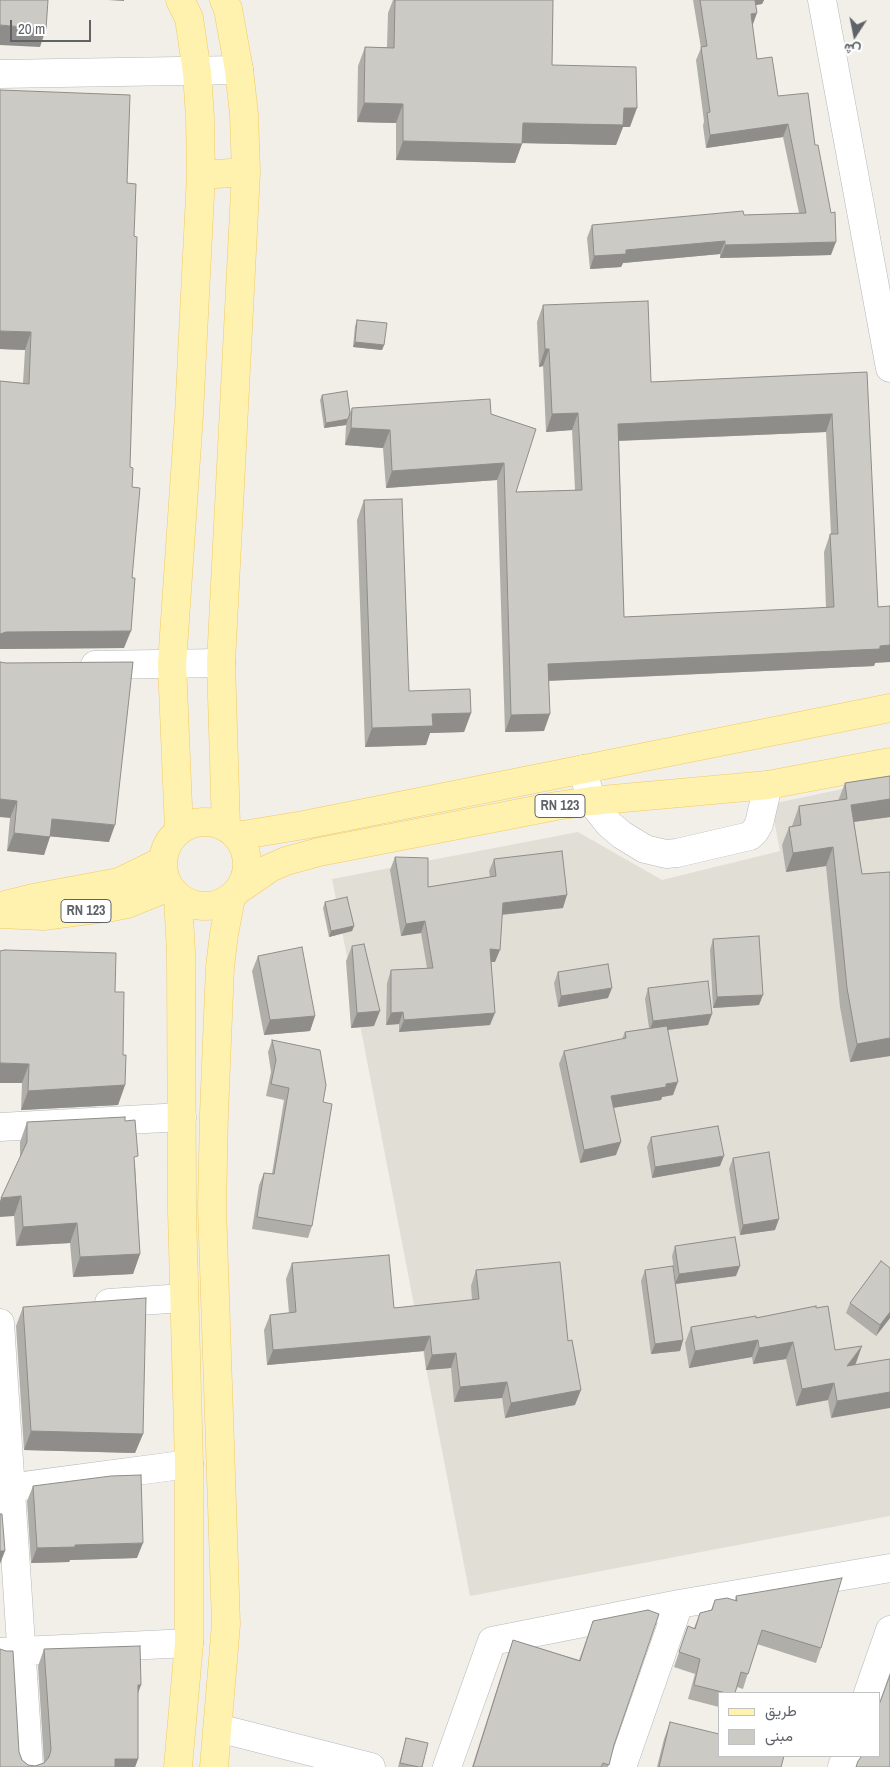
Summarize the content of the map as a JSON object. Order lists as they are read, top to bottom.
{
  "streets": {
    "main road": ["RN 123"]
  },
  "legend": ["طريق", "مبنى"],
  "scale_bar": "20 m",
  "north": "bottom"
}
